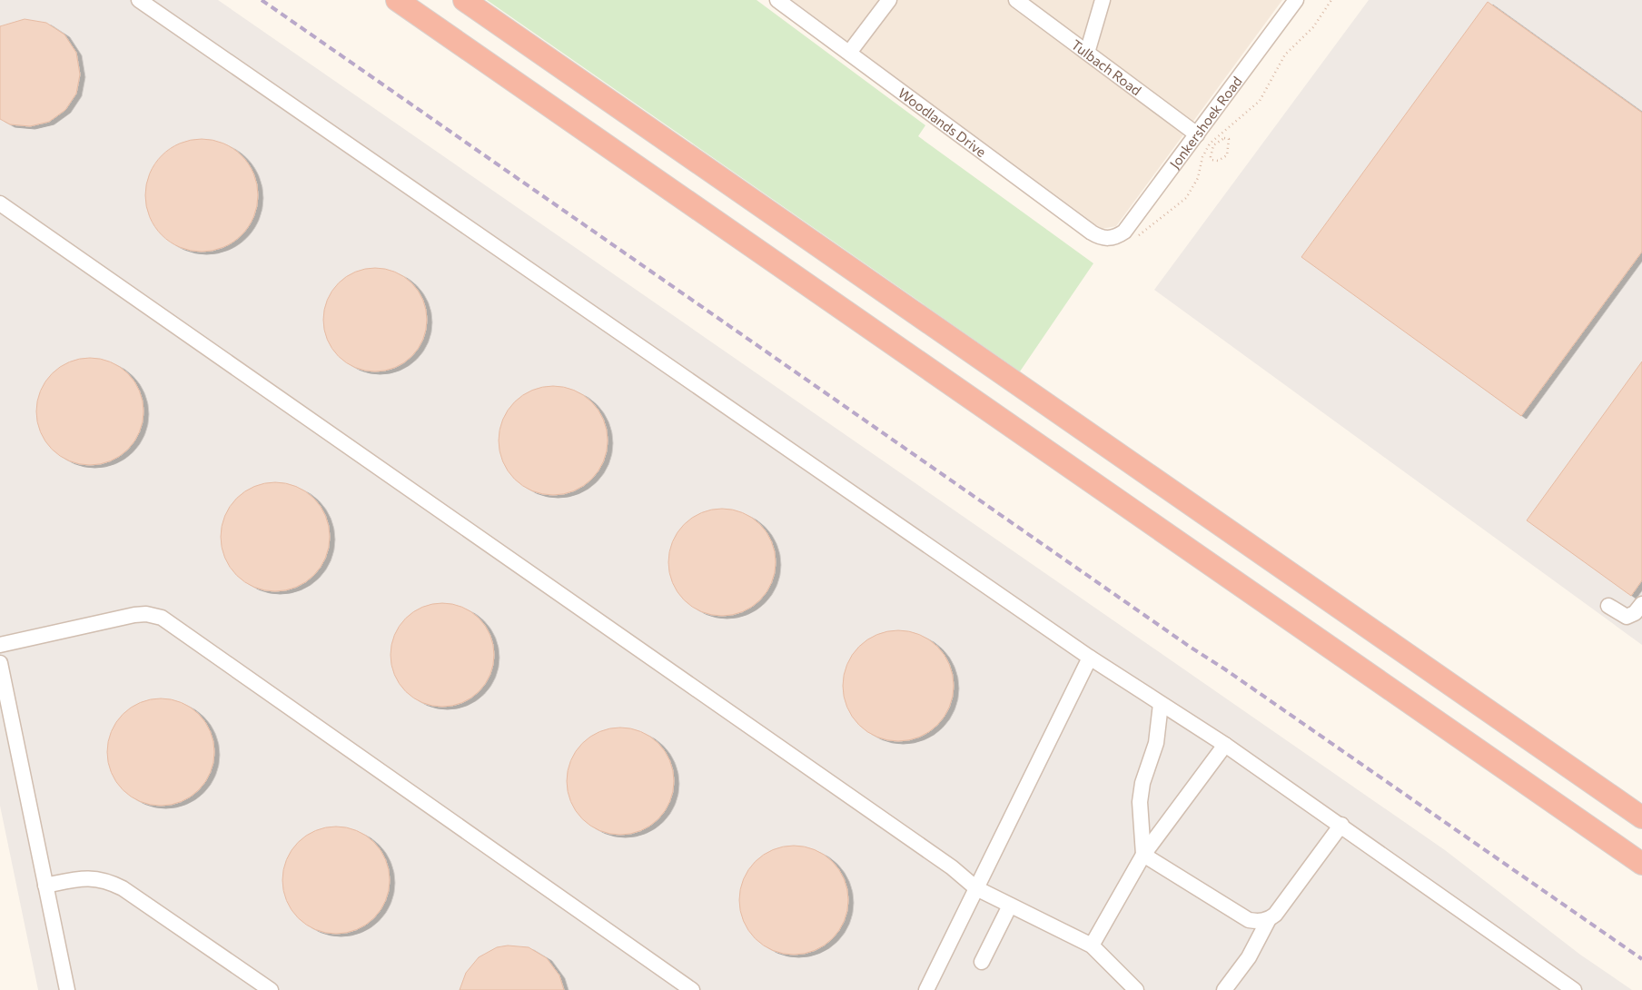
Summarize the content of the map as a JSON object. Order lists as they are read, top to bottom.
{
  "streets": {
    "street": ["Tulbach Road", "Woodlands Drive", "Jonkershoek Road"]
  },
  "crossings": [
    ["Tulbach Road", "Jonkershoek Road"],
    ["Woodlands Drive", "Jonkershoek Road"]
  ]
}
